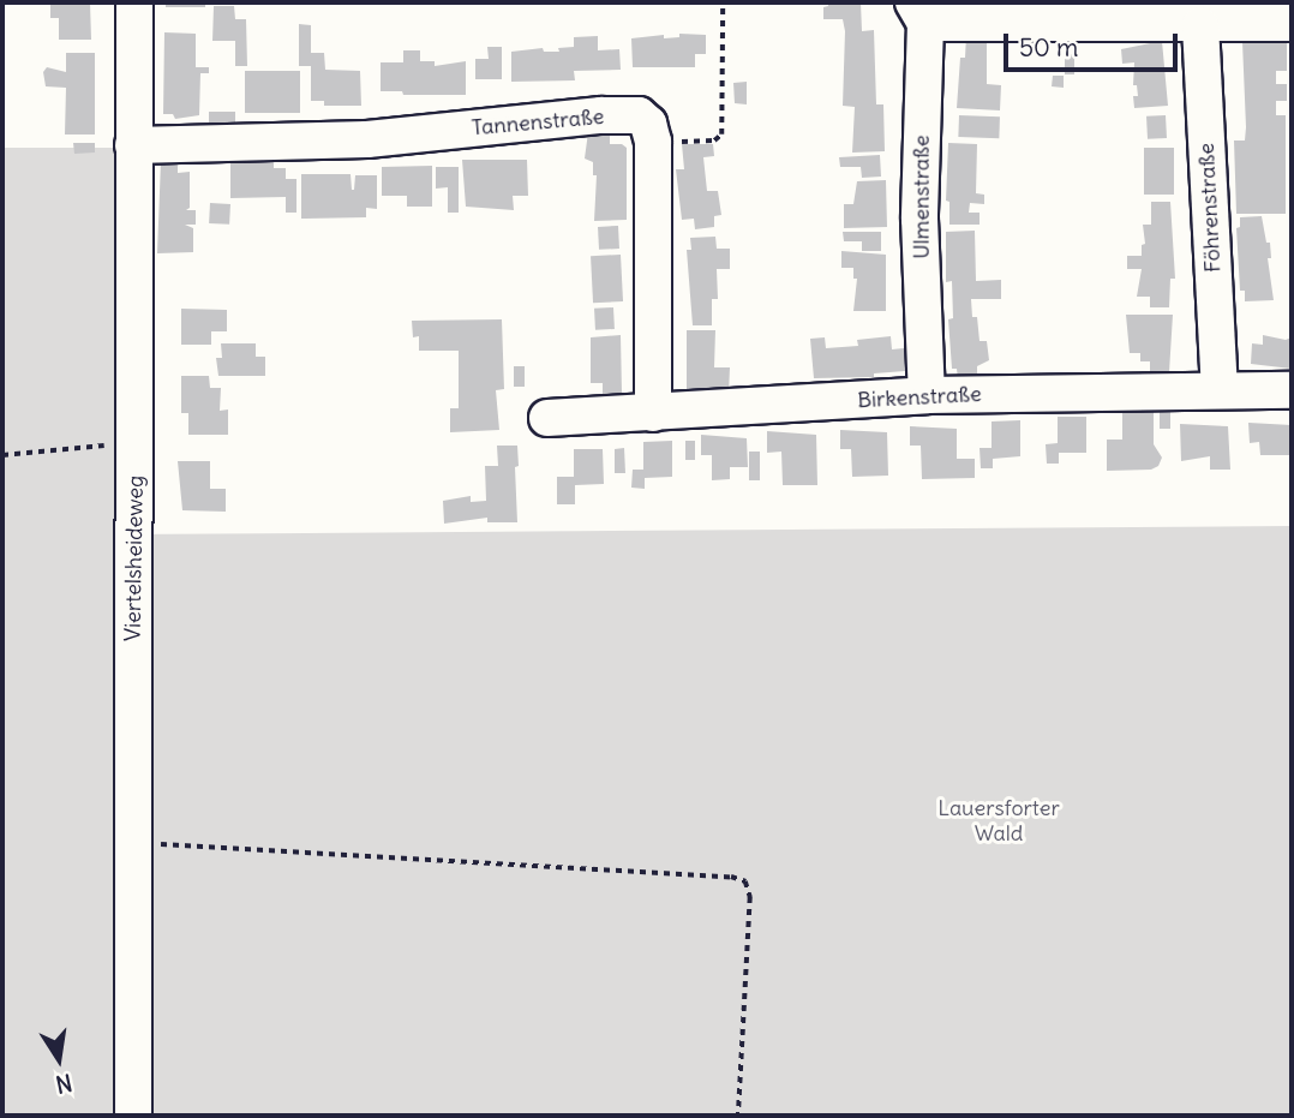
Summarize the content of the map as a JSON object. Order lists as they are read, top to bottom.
{
  "streets": {
    "street": [
      "Tannenstraße",
      "Ulmenstraße",
      "Föhrenstraße",
      "Birkenstraße",
      "Viertelsheideweg"
    ]
  },
  "crossings": [
    ["Tannenstraße", "Viertelsheideweg"],
    ["Ulmenstraße", "Birkenstraße"],
    ["Föhrenstraße", "Birkenstraße"]
  ],
  "parks": ["Lauersforter Wald"],
  "scale_bar": "50 m",
  "north": "bottom"
}
